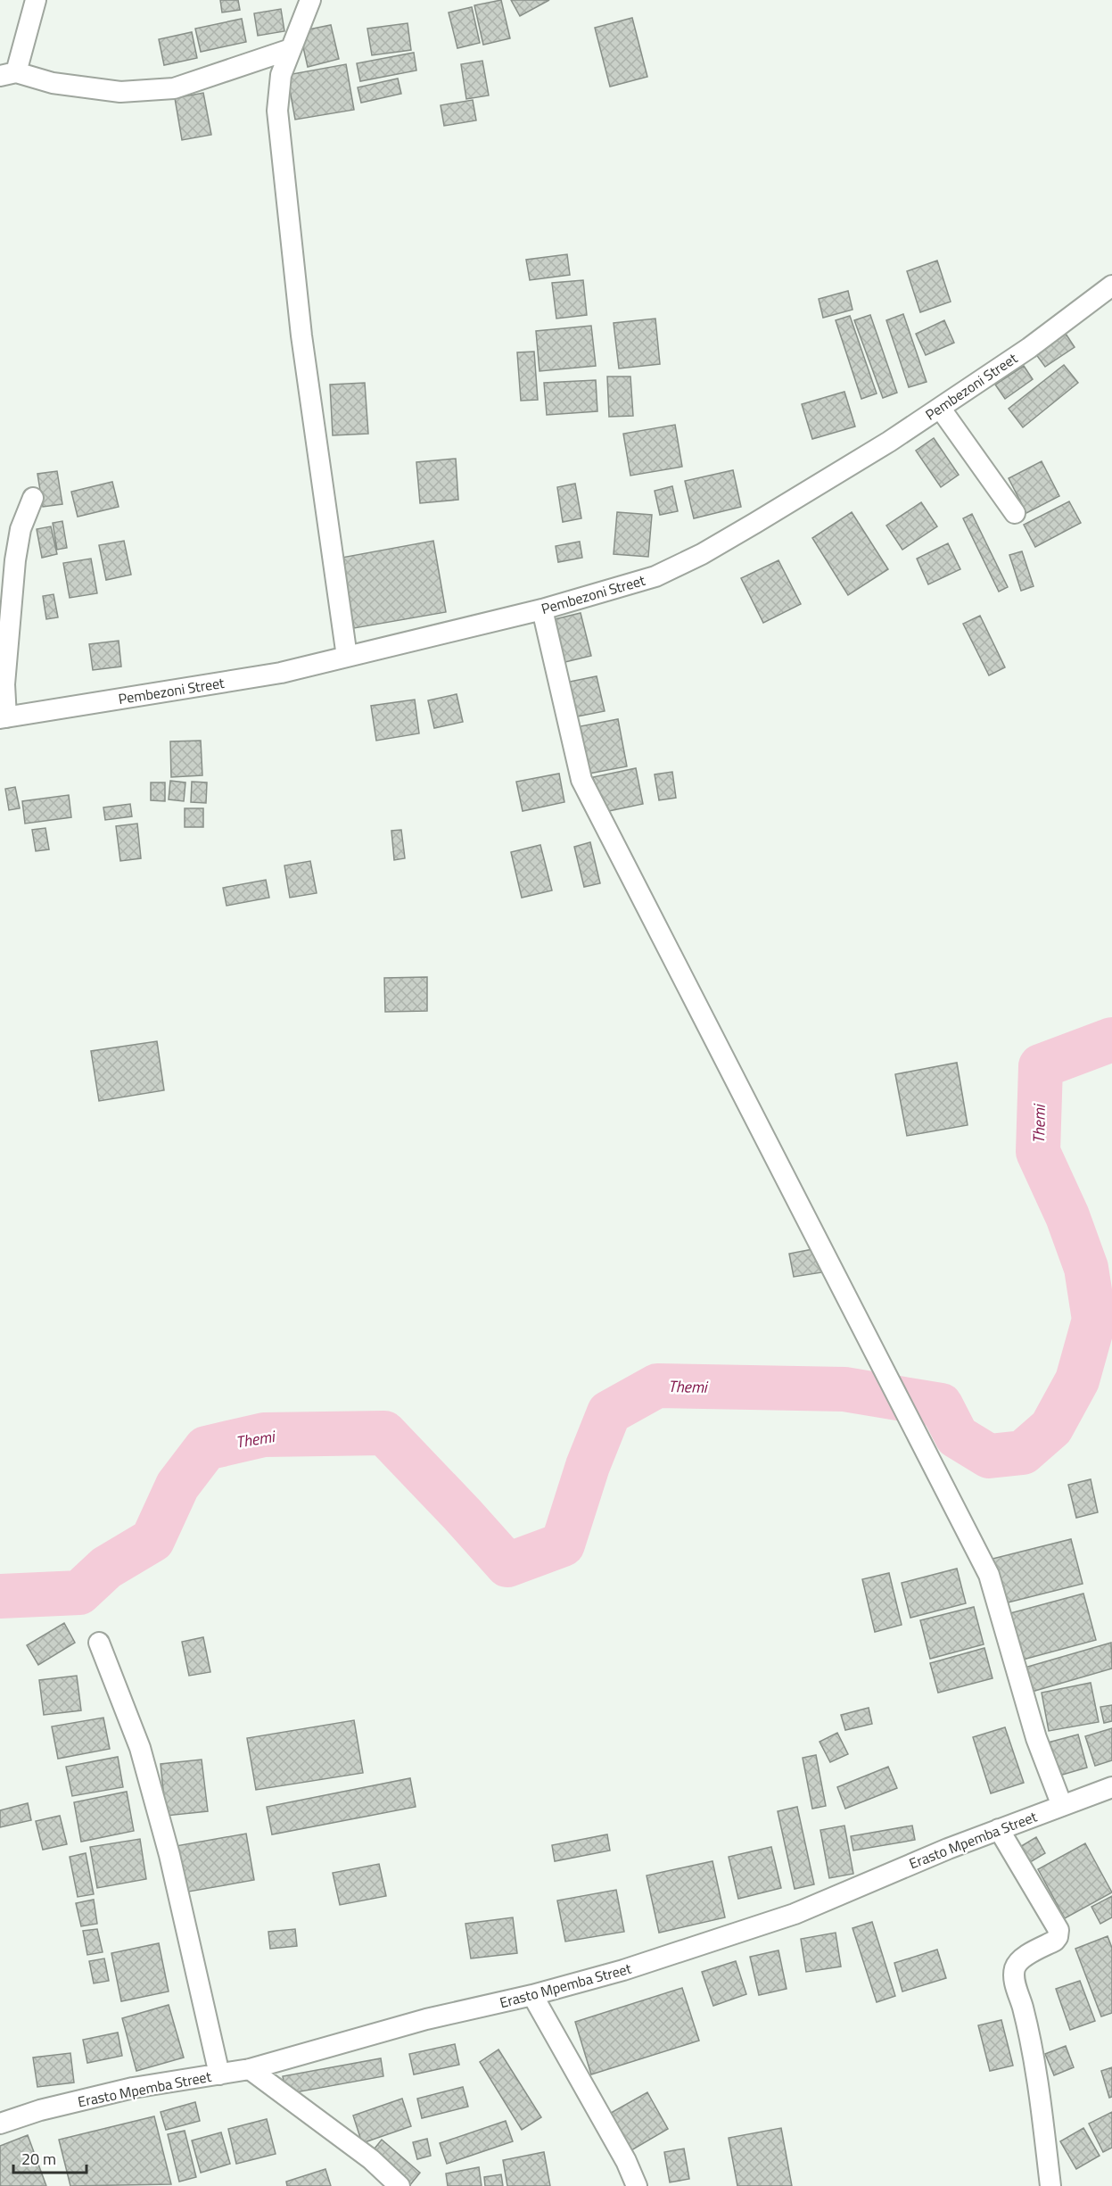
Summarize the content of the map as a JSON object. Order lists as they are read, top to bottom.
{
  "streets": {
    "street": ["Pembezoni Street", "Erasto Mpemba Street"]
  },
  "water": ["Themi"],
  "scale_bar": "20 m"
}
